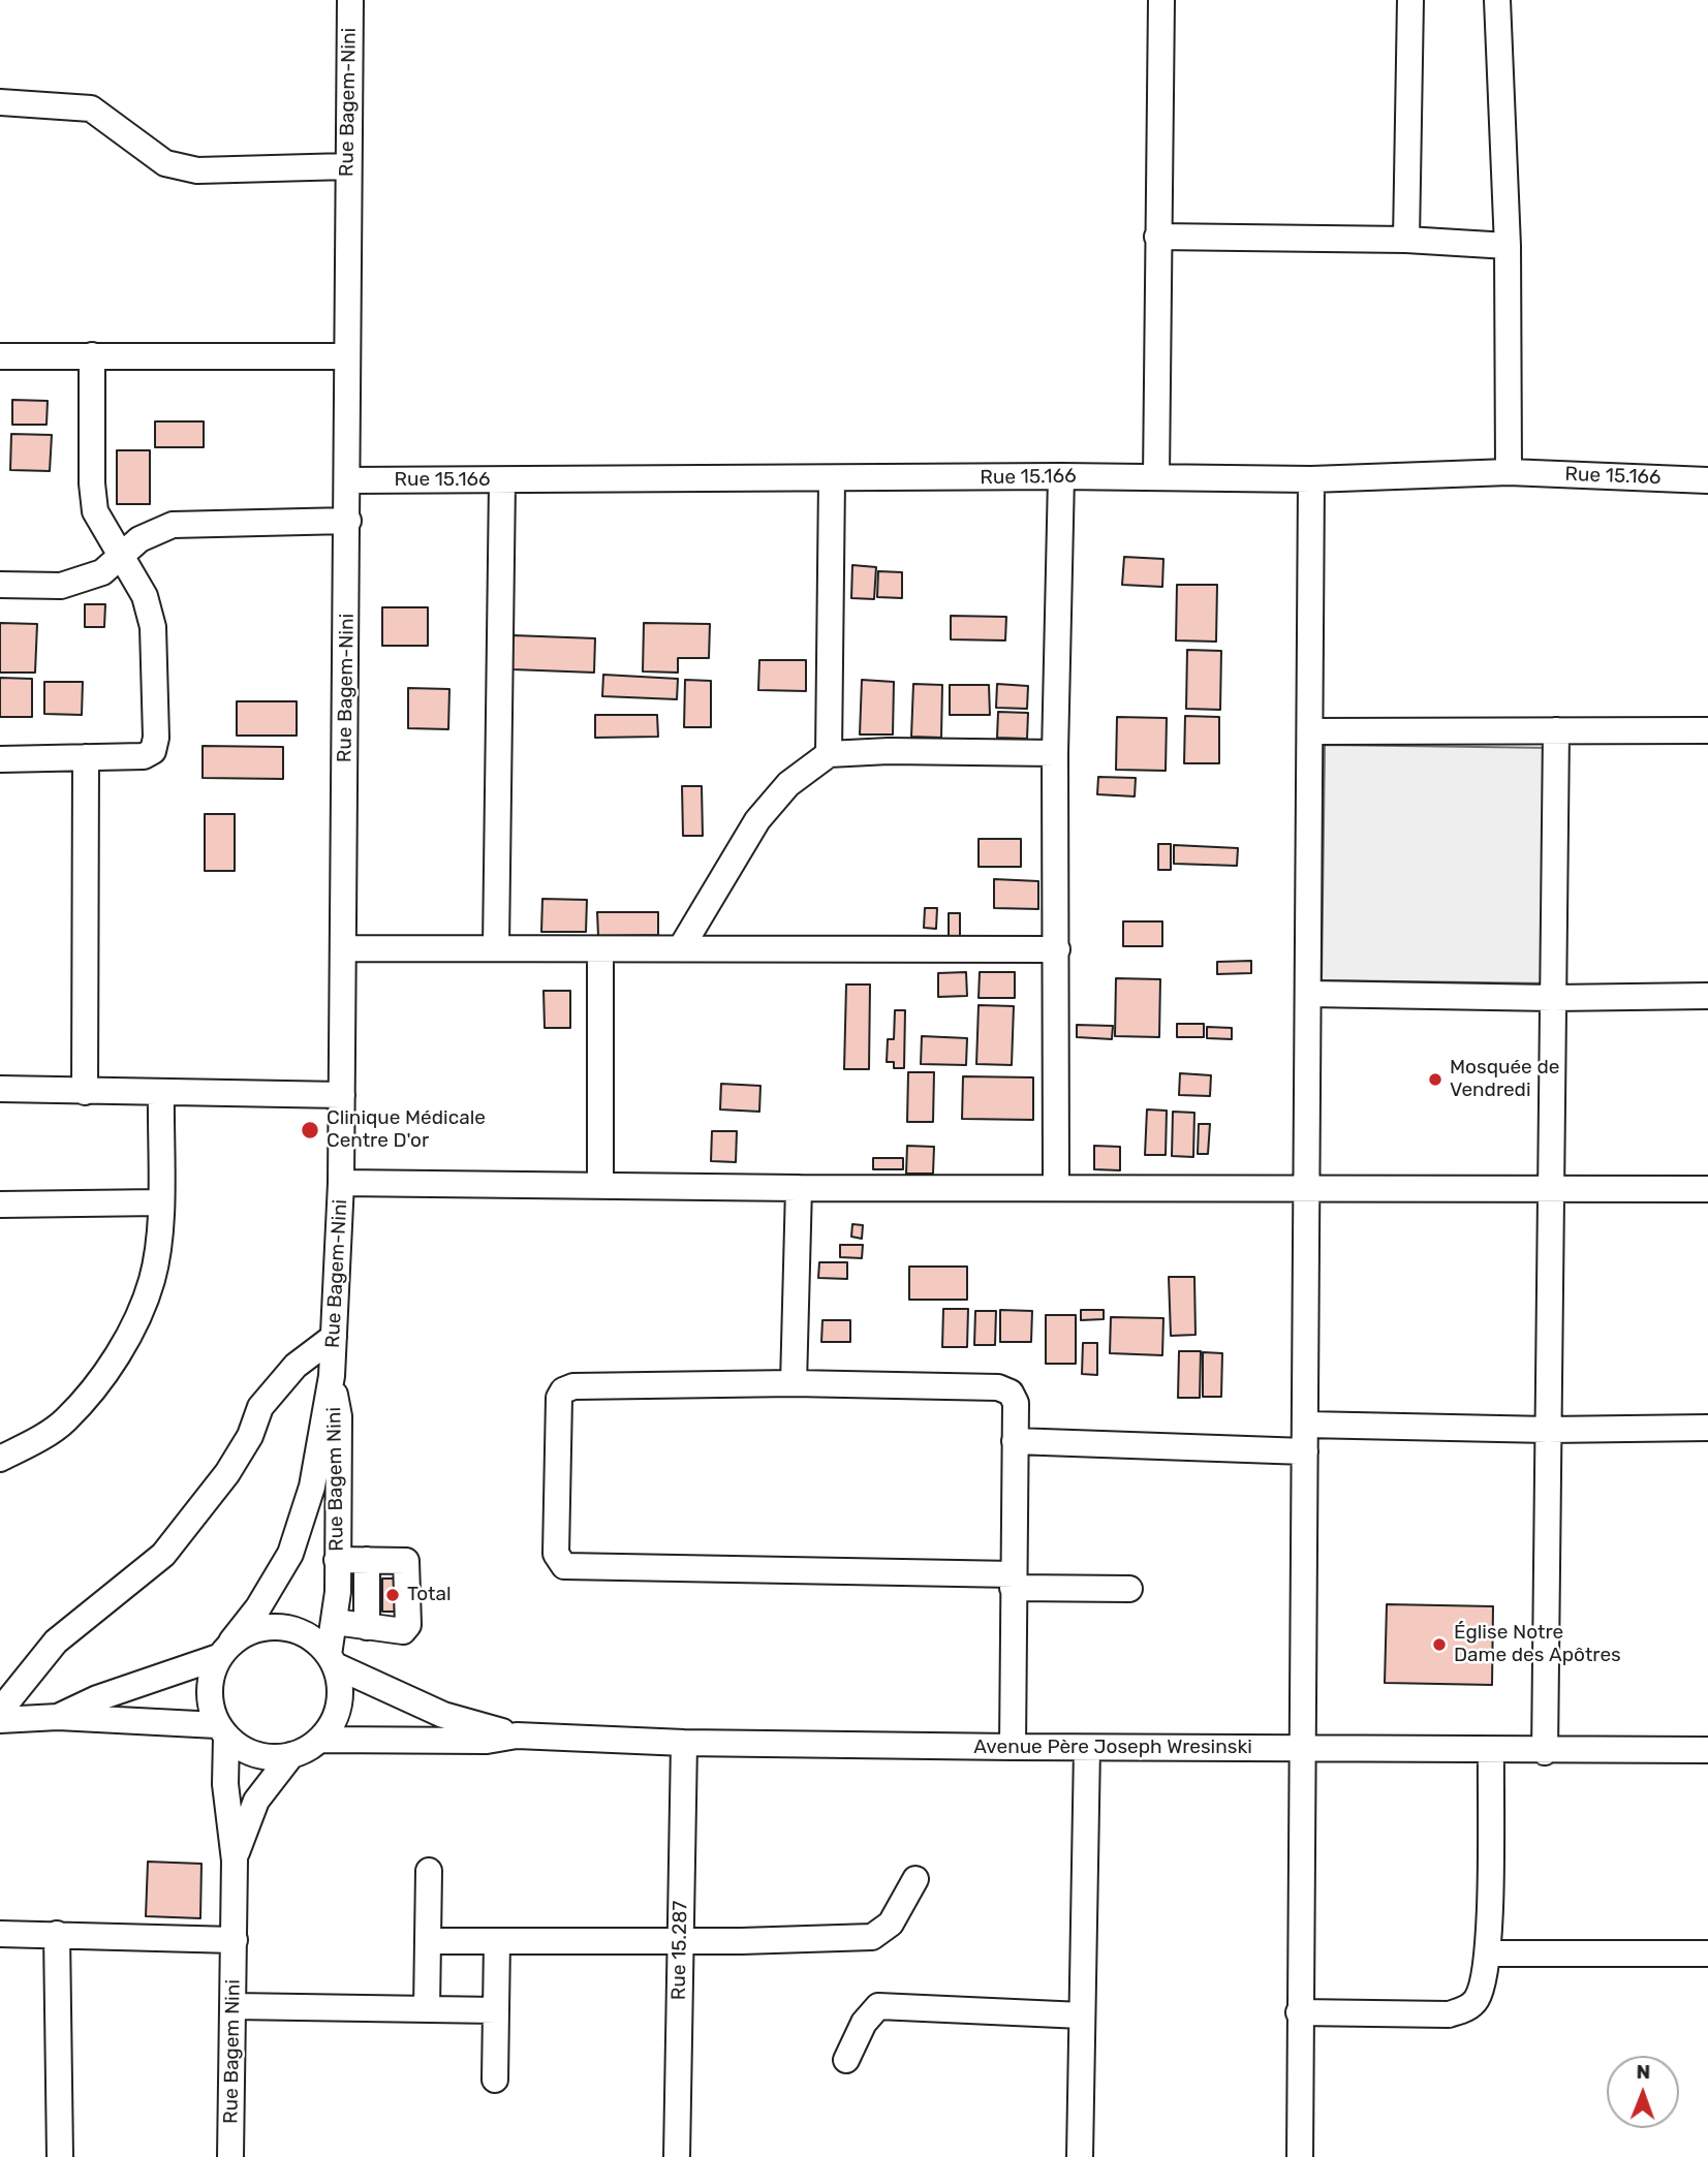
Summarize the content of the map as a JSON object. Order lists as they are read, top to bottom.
{
  "streets": {
    "street": [
      "Rue Bagem-Nini",
      "Rue 15.166",
      "Rue Bagem Nini",
      "Avenue Père Joseph Wresinski",
      "Rue 15.287"
    ]
  },
  "crossings": [
    ["Rue Bagem-Nini", "Rue 15.166"],
    ["Rue Bagem-Nini", "Rue Bagem Nini"],
    ["Rue Bagem Nini", "Avenue Père Joseph Wresinski"],
    ["Avenue Père Joseph Wresinski", "Rue 15.287"]
  ],
  "places": [
    "Mosquée de Vendredi",
    "Clinique Médicale Centre D'or",
    "Total",
    "Église Notre Dame des Apôtres"
  ],
  "north": "top"
}
